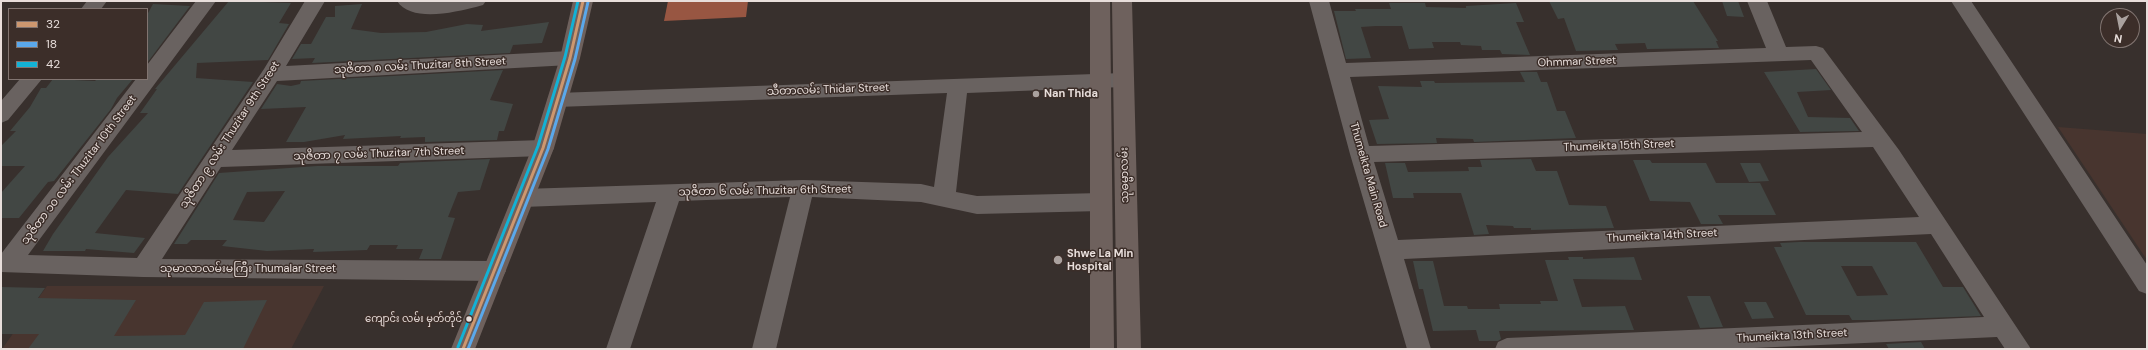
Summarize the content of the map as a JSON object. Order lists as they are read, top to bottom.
{
  "streets": {
    "main road": ["သုဓမ္မာလမ်း"],
    "street": [
      "Ohmmar Street",
      "သုဇိတာ ၈ လမ်း Thuzitar 8th Street",
      "သီတာလမ်း Thidar Street",
      "သုဇိတာ ၉ လမ်း Thuzitar 9th Street",
      "Thumeikta 15th Street",
      "သုဇိတာ ၇ လမ်း Thuzitar 7th Street",
      "သုဇိတာ ၁၀ လမ်း Thuzitar 10th Street",
      "Thumeikta Main Road",
      "သုဇိတာ ၆ လမ်း Thuzitar 6th Street",
      "Thumeikta 14th Street",
      "သုမာလာလမ်းမကြီး Thumalar Street",
      "Thumeikta 13th Street"
    ]
  },
  "crossings": [
    ["Ohmmar Street", "Thumeikta 15th Street"],
    ["Ohmmar Street", "Thumeikta Main Road"],
    ["သုဇိတာ ၈ လမ်း Thuzitar 8th Street", "သုဇိတာ ၉ လမ်း Thuzitar 9th Street"],
    ["သီတာလမ်း Thidar Street", "သုဓမ္မာလမ်း"],
    ["သုဇိတာ ၉ လမ်း Thuzitar 9th Street", "သုဇိတာ ၇ လမ်း Thuzitar 7th Street"],
    ["သုဇိတာ ၉ လမ်း Thuzitar 9th Street", "သုမာလာလမ်းမကြီး Thumalar Street"],
    ["Thumeikta 15th Street", "Thumeikta Main Road"],
    ["သုဇိတာ ၁၀ လမ်း Thuzitar 10th Street", "သုမာလာလမ်းမကြီး Thumalar Street"],
    ["Thumeikta Main Road", "Thumeikta 14th Street"]
  ],
  "places": ["Nan Thida", "Shwe La Min Hospital", "ကျောင်း လမ်း မှတ်တိုင်"],
  "lines": ["transit line 32", "transit line 42", "transit line 18"],
  "legend": ["32", "18", "42"],
  "north": "bottom"
}
